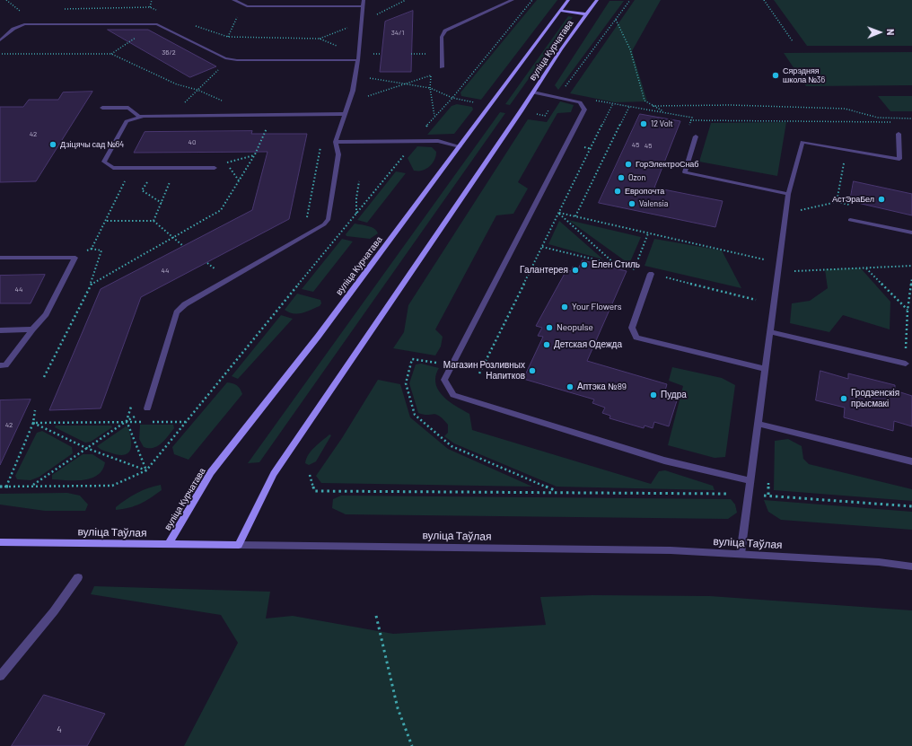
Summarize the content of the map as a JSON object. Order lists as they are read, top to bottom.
{
  "streets": {
    "main road": ["вуліца Курчатава", "вуліца Таўлая"]
  },
  "crossings": [
    ["вуліца Курчатава", "вуліца Таўлая"]
  ],
  "places": [
    "Сярэдняя школа №36",
    "12 Volt",
    "Дзіцячы сад №64",
    "ГорЭлектроСнаб",
    "Ozon",
    "Европочта",
    "АстЭраБел",
    "Valensia",
    "Елен Стиль",
    "Галантерея",
    "Your Flowers",
    "Neopulse",
    "Детская Одежда",
    "Магазин Розливных Напитков",
    "Аптэка №89",
    "Пудра",
    "Гродзенскія прысмакі"
  ],
  "house_numbers": [
    "34/1",
    "36/2",
    "42",
    "40",
    "45",
    "45",
    "44",
    "44",
    "42",
    "4"
  ],
  "north": "right"
}
